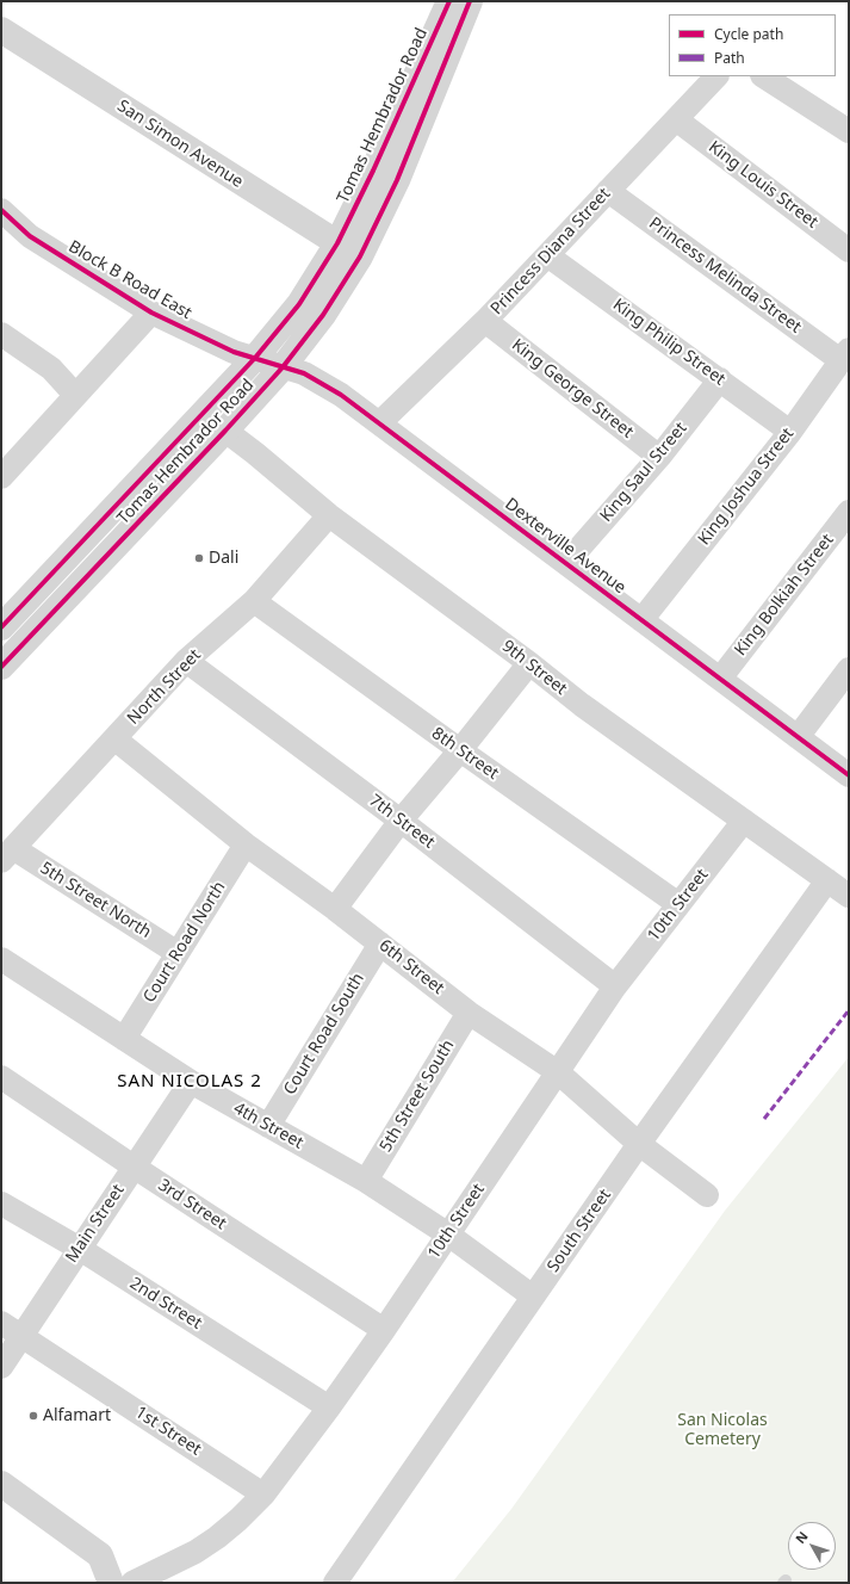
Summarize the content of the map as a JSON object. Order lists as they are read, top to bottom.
{
  "streets": {
    "street": [
      "Tomas Hembrador Road",
      "San Simon Avenue",
      "King Louis Street",
      "Princess Diana Street",
      "Princess Melinda Street",
      "Block B Road East",
      "King Philip Street",
      "King George Street",
      "King Saul Street",
      "King Joshua Street",
      "Dexterville Avenue",
      "King Bolkiah Street",
      "9th Street",
      "North Street",
      "8th Street",
      "7th Street",
      "5th Street North",
      "10th Street",
      "Court Road North",
      "6th Street",
      "Court Road South",
      "5th Street South",
      "4th Street",
      "3rd Street",
      "Main Street",
      "South Street",
      "2nd Street",
      "1st Street"
    ]
  },
  "crossings": [
    ["Tomas Hembrador Road", "San Simon Avenue"],
    ["Tomas Hembrador Road", "Block B Road East"],
    ["Tomas Hembrador Road", "Dexterville Avenue"],
    ["Tomas Hembrador Road", "9th Street"],
    ["King Louis Street", "Princess Diana Street"],
    ["Princess Diana Street", "Princess Melinda Street"],
    ["Princess Diana Street", "King Philip Street"],
    ["Princess Diana Street", "King George Street"],
    ["Princess Diana Street", "Dexterville Avenue"],
    ["Princess Melinda Street", "King Joshua Street"],
    ["Block B Road East", "Dexterville Avenue"],
    ["King Philip Street", "King Saul Street"],
    ["King Philip Street", "King Joshua Street"],
    ["King George Street", "King Saul Street"],
    ["King Saul Street", "Dexterville Avenue"],
    ["King Joshua Street", "Dexterville Avenue"],
    ["Dexterville Avenue", "King Bolkiah Street"],
    ["9th Street", "North Street"],
    ["9th Street", "10th Street"],
    ["9th Street", "South Street"],
    ["North Street", "8th Street"],
    ["North Street", "7th Street"],
    ["North Street", "5th Street North"],
    ["North Street", "6th Street"],
    ["8th Street", "10th Street"],
    ["7th Street", "10th Street"],
    ["5th Street North", "Court Road North"],
    ["10th Street", "6th Street"],
    ["10th Street", "4th Street"],
    ["10th Street", "3rd Street"],
    ["10th Street", "2nd Street"],
    ["10th Street", "1st Street"],
    ["Court Road North", "6th Street"],
    ["Court Road North", "4th Street"],
    ["6th Street", "Court Road South"],
    ["6th Street", "5th Street South"],
    ["6th Street", "South Street"],
    ["Court Road South", "4th Street"],
    ["5th Street South", "4th Street"],
    ["4th Street", "Main Street"],
    ["4th Street", "South Street"],
    ["3rd Street", "Main Street"],
    ["Main Street", "2nd Street"],
    ["Main Street", "1st Street"]
  ],
  "districts": ["SAN NICOLAS 2"],
  "parks": ["San Nicolas Cemetery"],
  "places": ["Dali", "Alfamart"],
  "legend": ["Cycle path", "Path"],
  "north": "top left"
}
